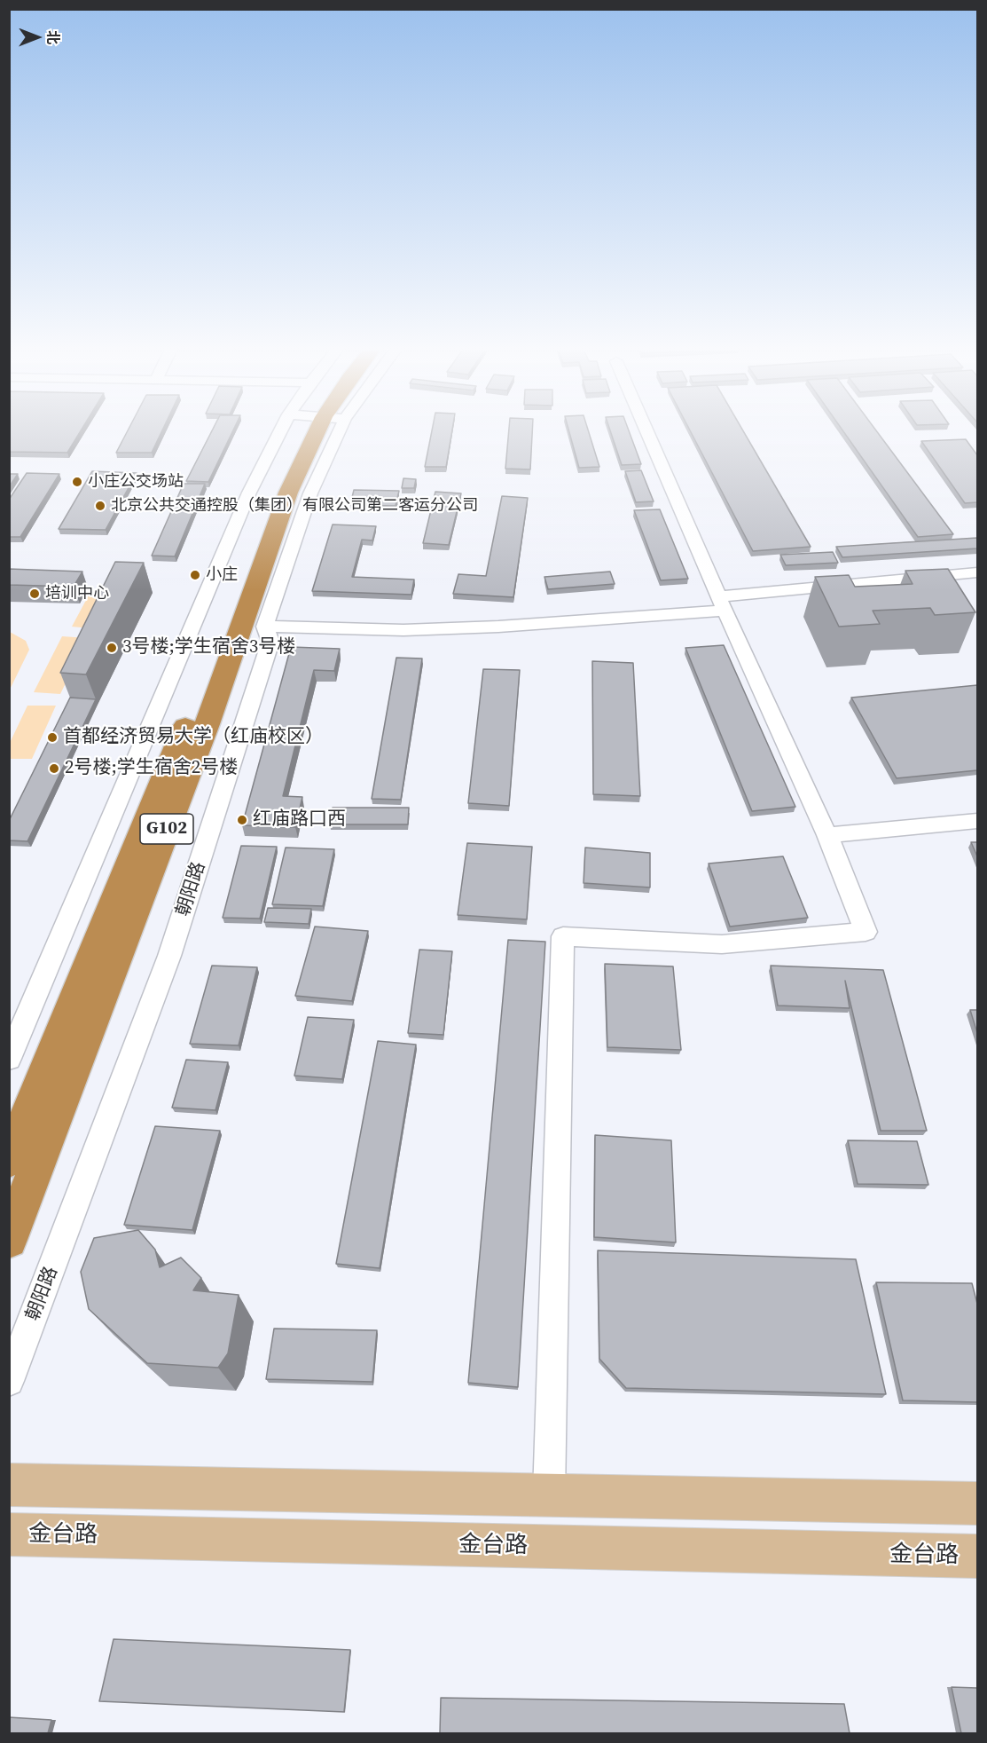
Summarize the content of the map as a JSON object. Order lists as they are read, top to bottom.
{
  "streets": {
    "highway": ["G102", "朝阳路"],
    "main road": ["金台路"]
  },
  "places": [
    "小庄公交场站",
    "北京公共交通控股（集团）有限公司第二客运分公司",
    "小庄",
    "培训中心",
    "3号楼;学生宿舍3号楼",
    "首都经济贸易大学（红庙校区）",
    "2号楼;学生宿舍2号楼",
    "红庙路口西"
  ],
  "north": "right"
}
